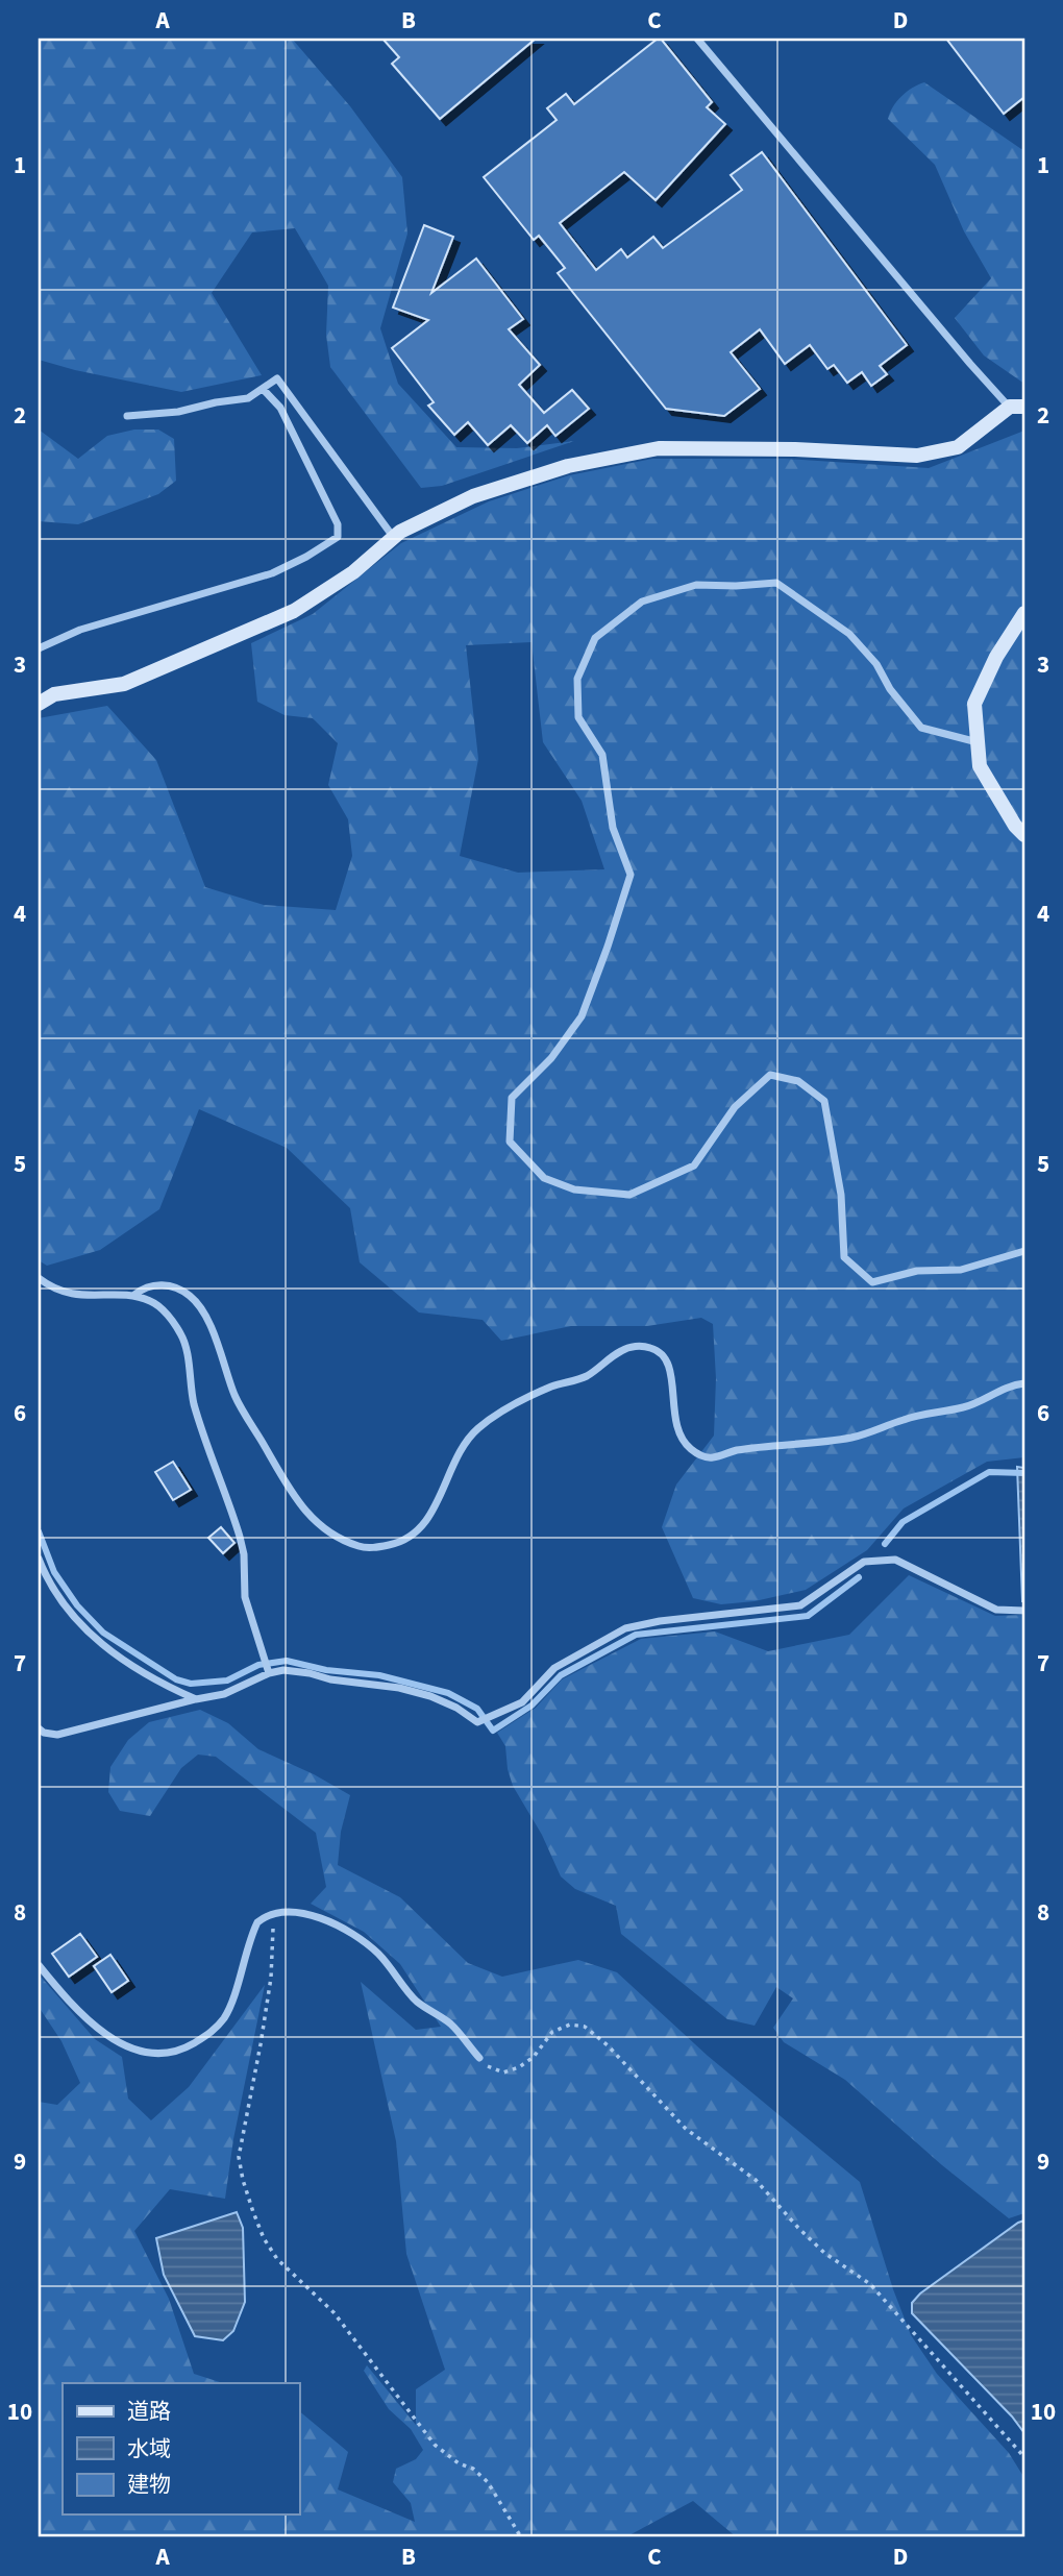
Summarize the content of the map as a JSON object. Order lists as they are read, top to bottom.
{
  "legend": ["道路", "水域", "建物"],
  "grid": {
    "columns": [
      "A",
      "B",
      "C",
      "D"
    ],
    "rows": [
      "1",
      "2",
      "3",
      "4",
      "5",
      "6",
      "7",
      "8",
      "9",
      "10"
    ]
  }
}
